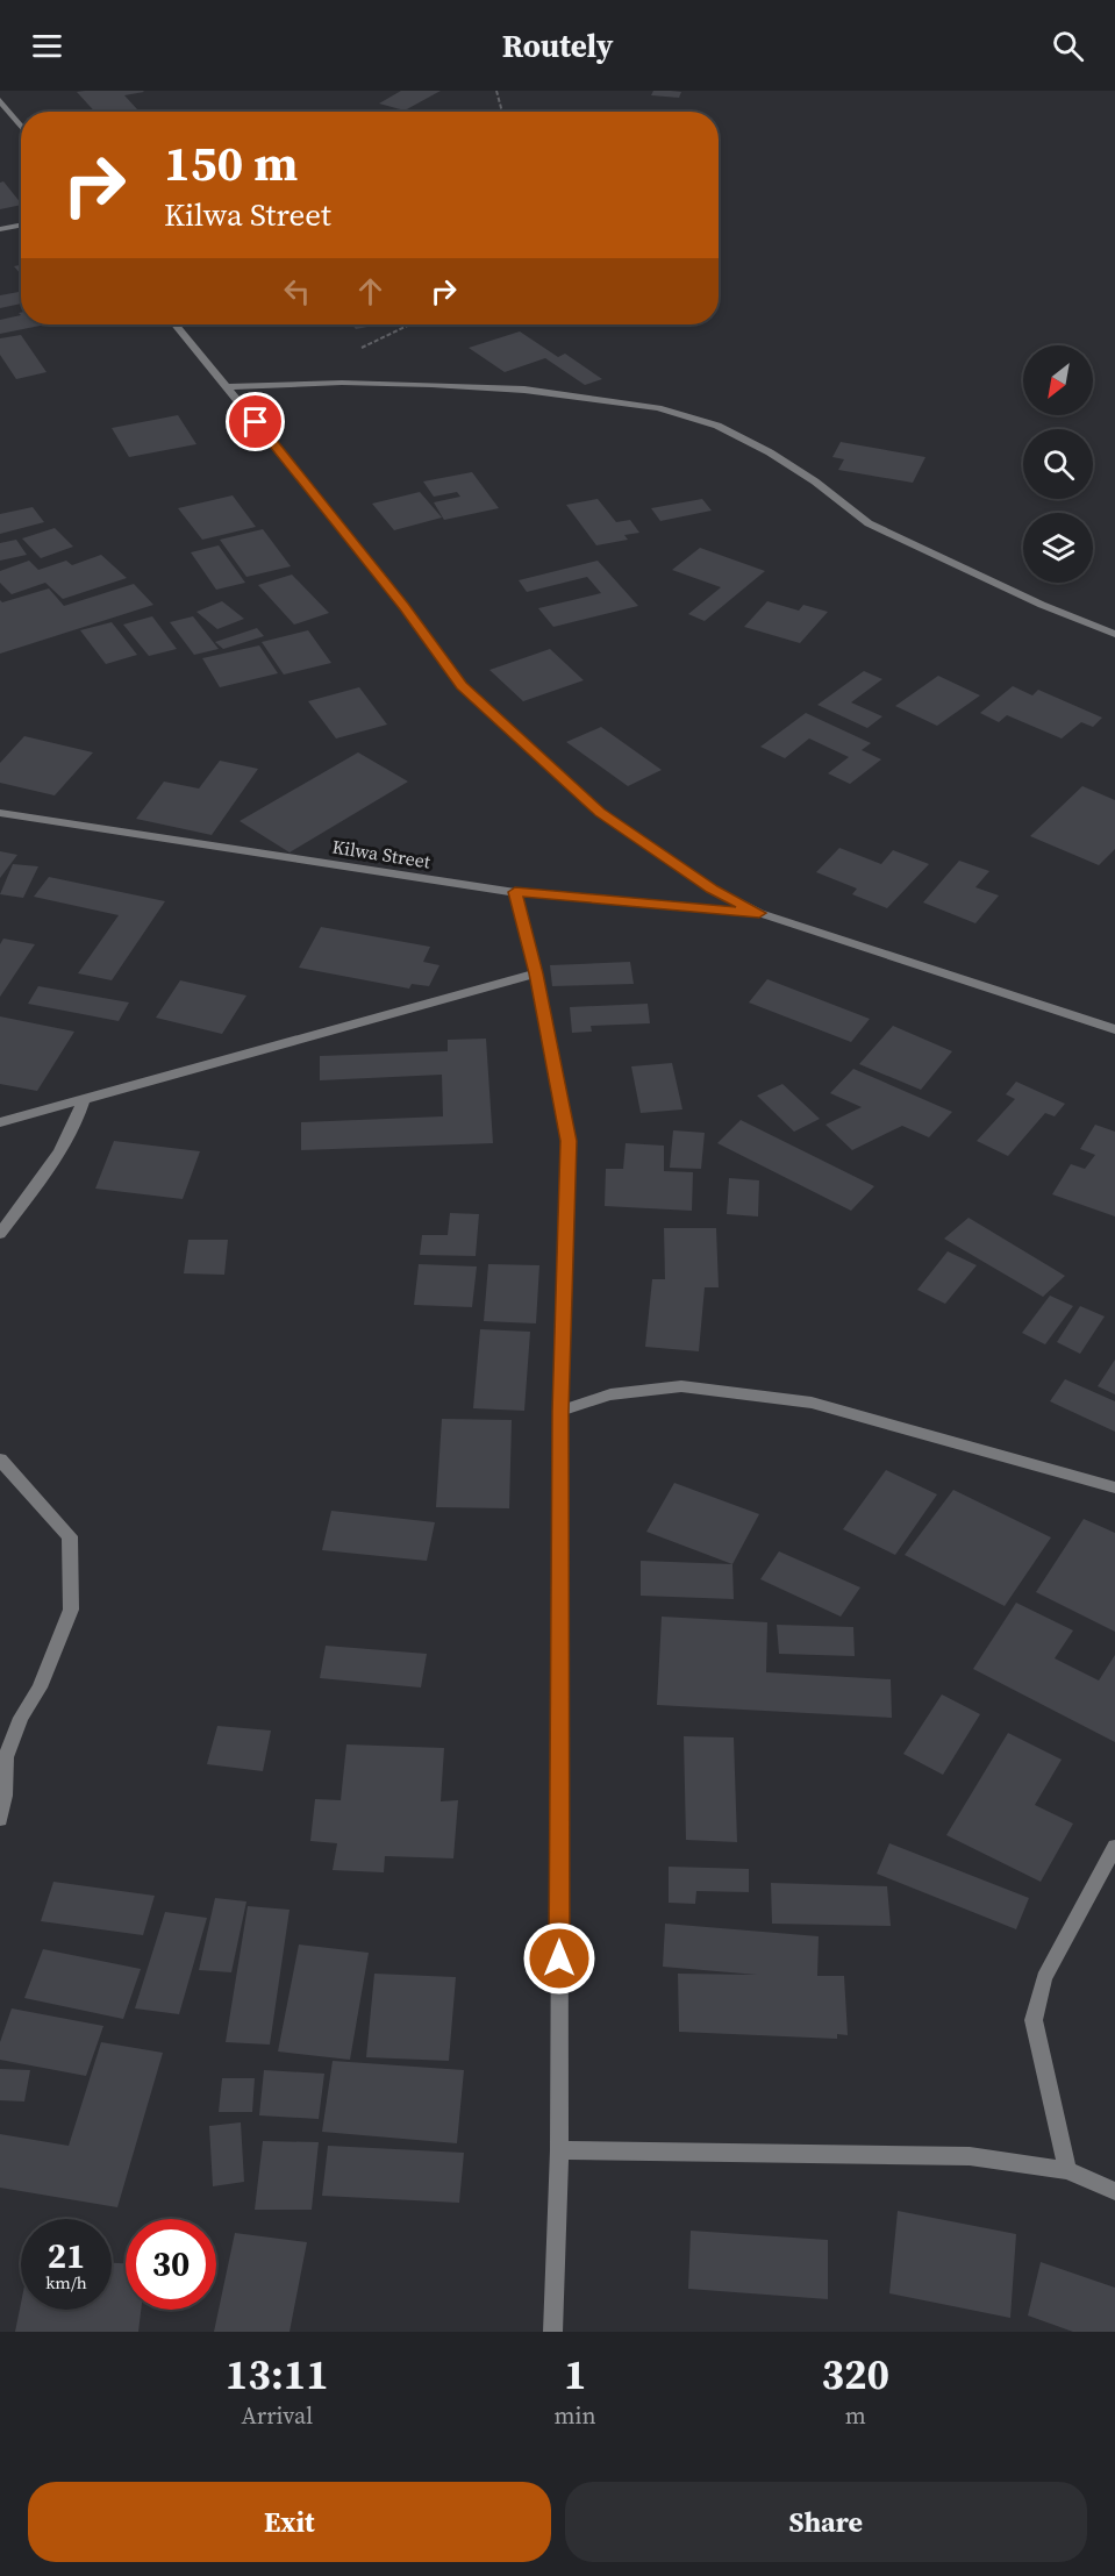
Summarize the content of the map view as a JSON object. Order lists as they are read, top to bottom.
{
  "streets": {
    "street": ["Kilwa Street"]
  },
  "north": "bottom left",
  "page": {
    "header": "Routely",
    "turn": ["150 m", "Kilwa Street"],
    "speed": "21 km/h",
    "limit": "30",
    "eta": [
      "13:11",
      "Arrival",
      "1",
      "min",
      "320",
      "m"
    ],
    "buttons": ["Exit", "Share"]
  }
}
